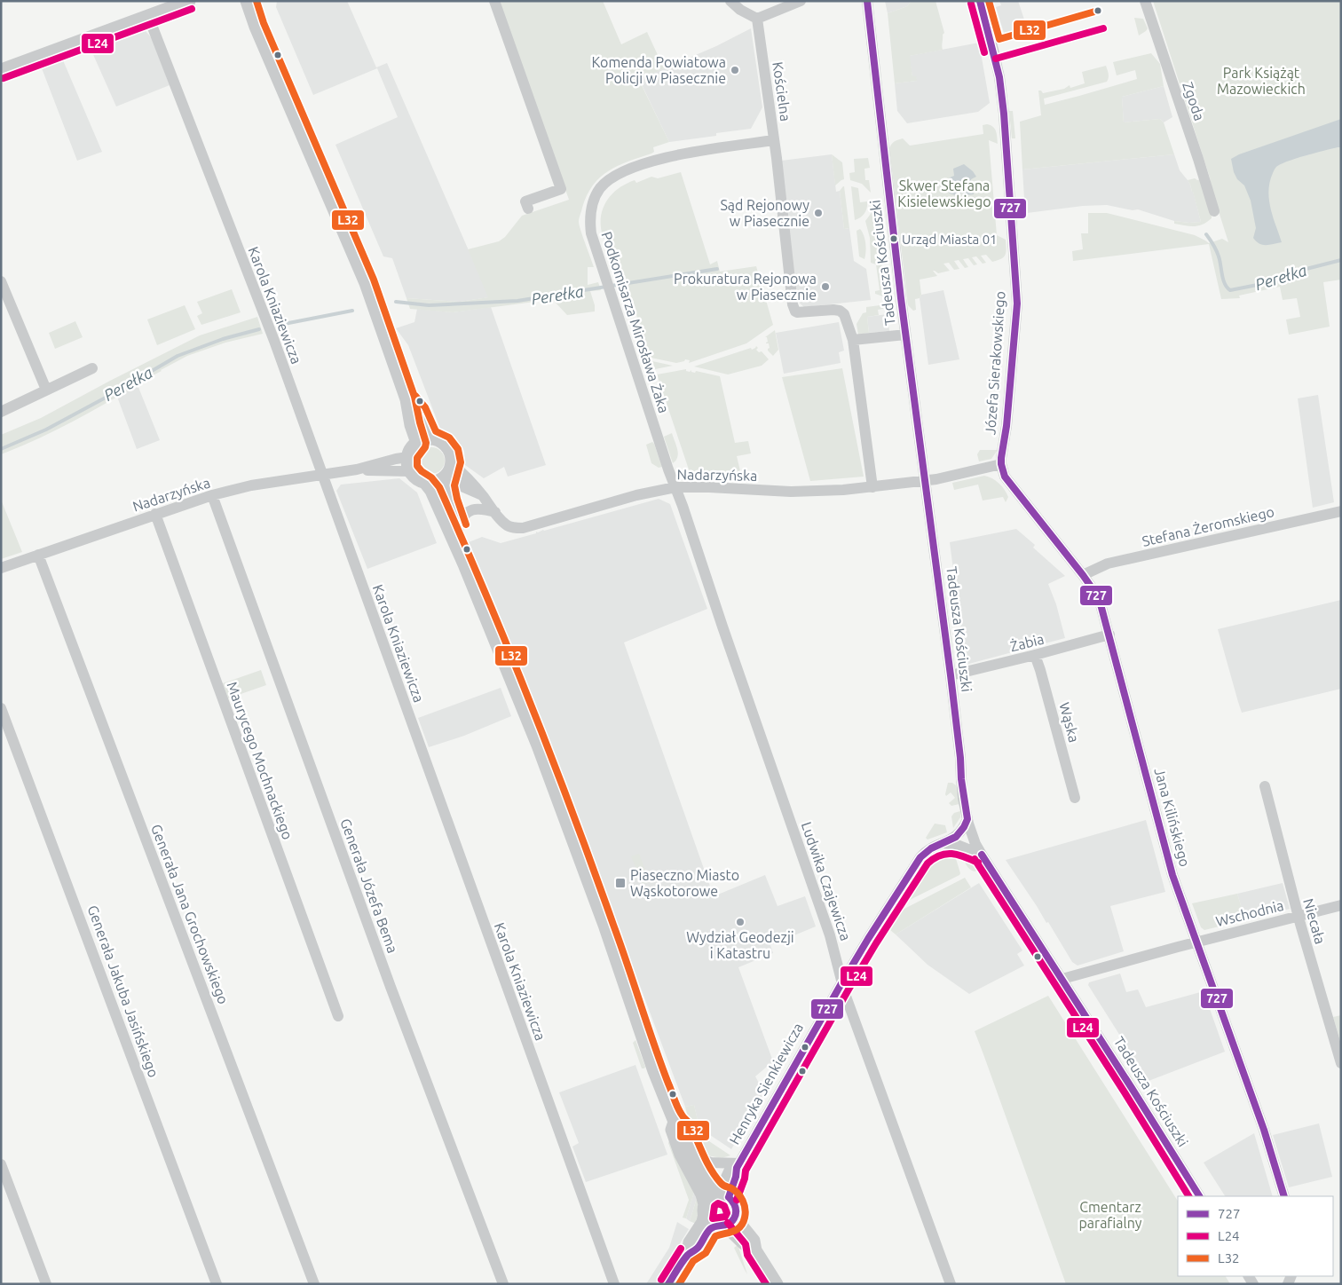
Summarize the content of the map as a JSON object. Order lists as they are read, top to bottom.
{
  "streets": {
    "street": [
      "Kościelna",
      "Zgoda",
      "Tadeusza Kościuszki",
      "Karola Kniaziewicza",
      "Podkomisarza Mirosława Żaka",
      "Józefa Sierakowskiego",
      "Nadarzyńska",
      "Stefana Żeromskiego",
      "Żabia",
      "Wąska",
      "Maurycego Mochnackiego",
      "Jana Kilińskiego",
      "Ludwika Czajewicza",
      "Generała Józefa Bema",
      "Wschodnia",
      "Generała Jana Grochowskiego",
      "Niecała",
      "Generała Jakuba Jasińskiego",
      "Henryka Sienkiewicza"
    ]
  },
  "crossings": [
    ["Kościelna", "Podkomisarza Mirosława Żaka"],
    ["Tadeusza Kościuszki", "Nadarzyńska"],
    ["Tadeusza Kościuszki", "Żabia"],
    ["Tadeusza Kościuszki", "Wschodnia"],
    ["Tadeusza Kościuszki", "Henryka Sienkiewicza"],
    ["Karola Kniaziewicza", "Nadarzyńska"],
    ["Podkomisarza Mirosława Żaka", "Nadarzyńska"],
    ["Podkomisarza Mirosława Żaka", "Ludwika Czajewicza"],
    ["Józefa Sierakowskiego", "Jana Kilińskiego"],
    ["Nadarzyńska", "Maurycego Mochnackiego"],
    ["Nadarzyńska", "Ludwika Czajewicza"],
    ["Nadarzyńska", "Generała Józefa Bema"],
    ["Nadarzyńska", "Generała Jana Grochowskiego"],
    ["Stefana Żeromskiego", "Jana Kilińskiego"],
    ["Żabia", "Wąska"],
    ["Żabia", "Jana Kilińskiego"],
    ["Jana Kilińskiego", "Wschodnia"],
    ["Ludwika Czajewicza", "Henryka Sienkiewicza"],
    ["Wschodnia", "Niecała"]
  ],
  "water": ["Perełka"],
  "parks": ["Park Książąt Mazowieckich", "Skwer Stefana Kisielewskiego", "Cmentarz parafialny"],
  "places": {
    "other": [
      "Komenda Powiatowa Policji w Piasecznie",
      "Sąd Rejonowy w Piasecznie",
      "Urząd Miasta 01",
      "Prokuratura Rejonowa w Piasecznie",
      "Wydział Geodezji i Katastru"
    ],
    "transit": ["Piaseczno Miasto Wąskotorowe"]
  },
  "lines": ["transit line 727", "transit line L32", "transit line L24"],
  "legend": ["727", "L24", "L32"]
}
